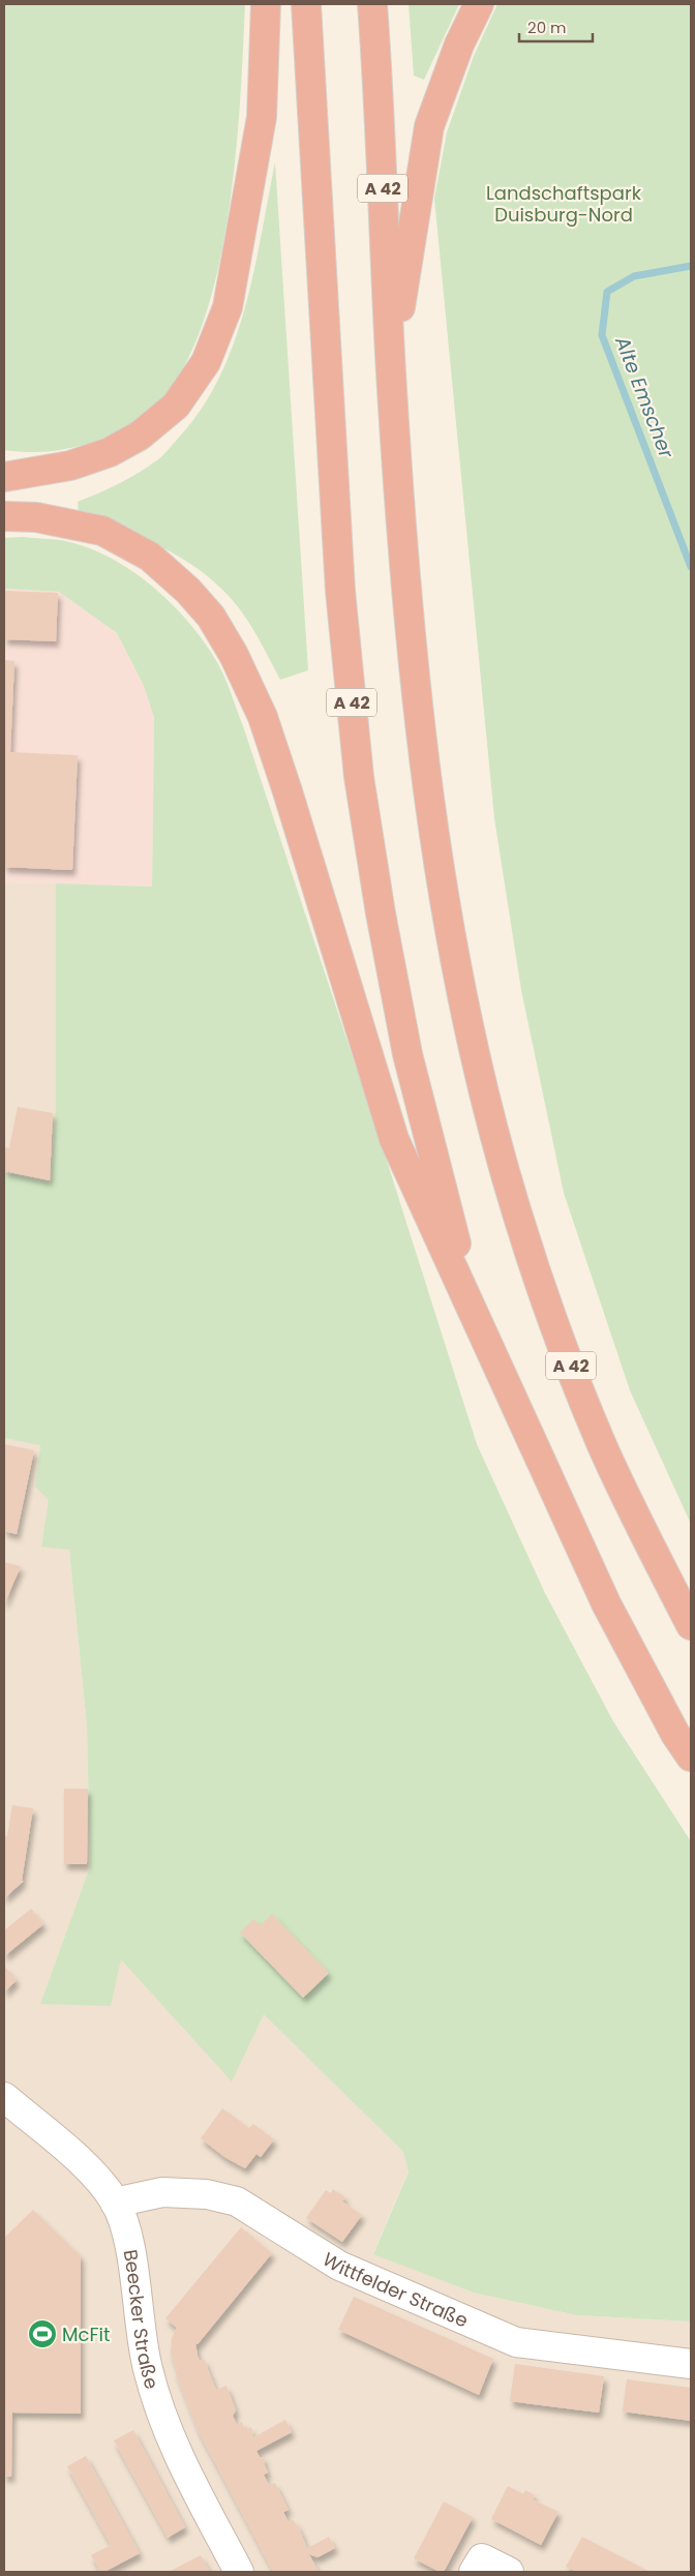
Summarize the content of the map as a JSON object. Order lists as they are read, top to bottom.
{
  "streets": {
    "highway": ["A 42"],
    "street": ["Wittfelder Straße", "Beecker Straße"]
  },
  "crossings": [
    ["Wittfelder Straße", "Beecker Straße"]
  ],
  "water": ["Alte Emscher"],
  "parks": ["Landschaftspark Duisburg-Nord"],
  "places": {
    "sports": ["McFit"]
  },
  "scale_bar": "20 m"
}
